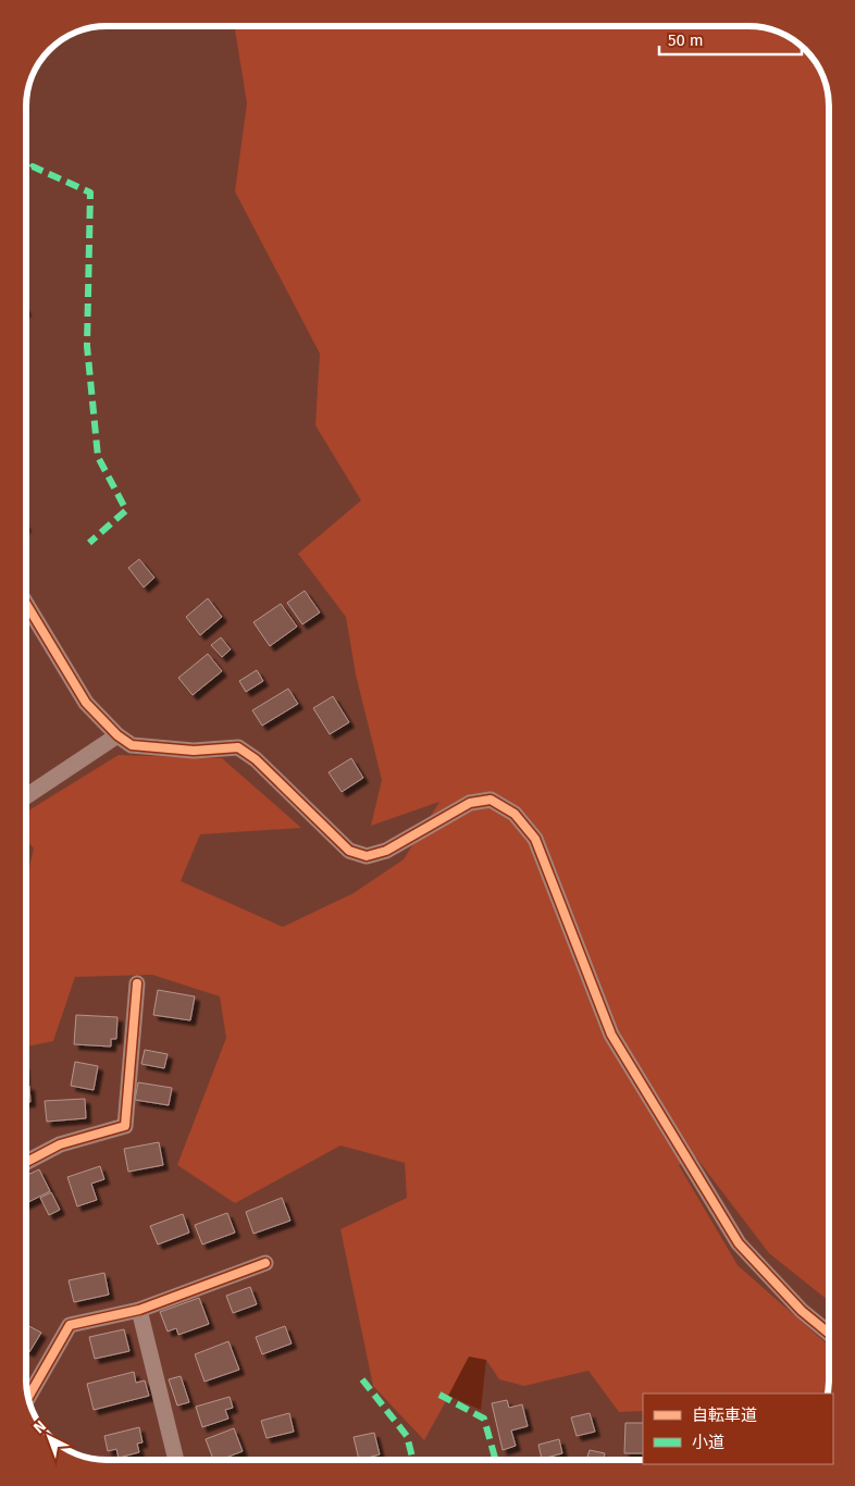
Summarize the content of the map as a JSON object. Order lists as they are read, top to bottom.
{
  "legend": ["自転車道", "小道"],
  "scale_bar": "50 m",
  "north": "top left"
}
